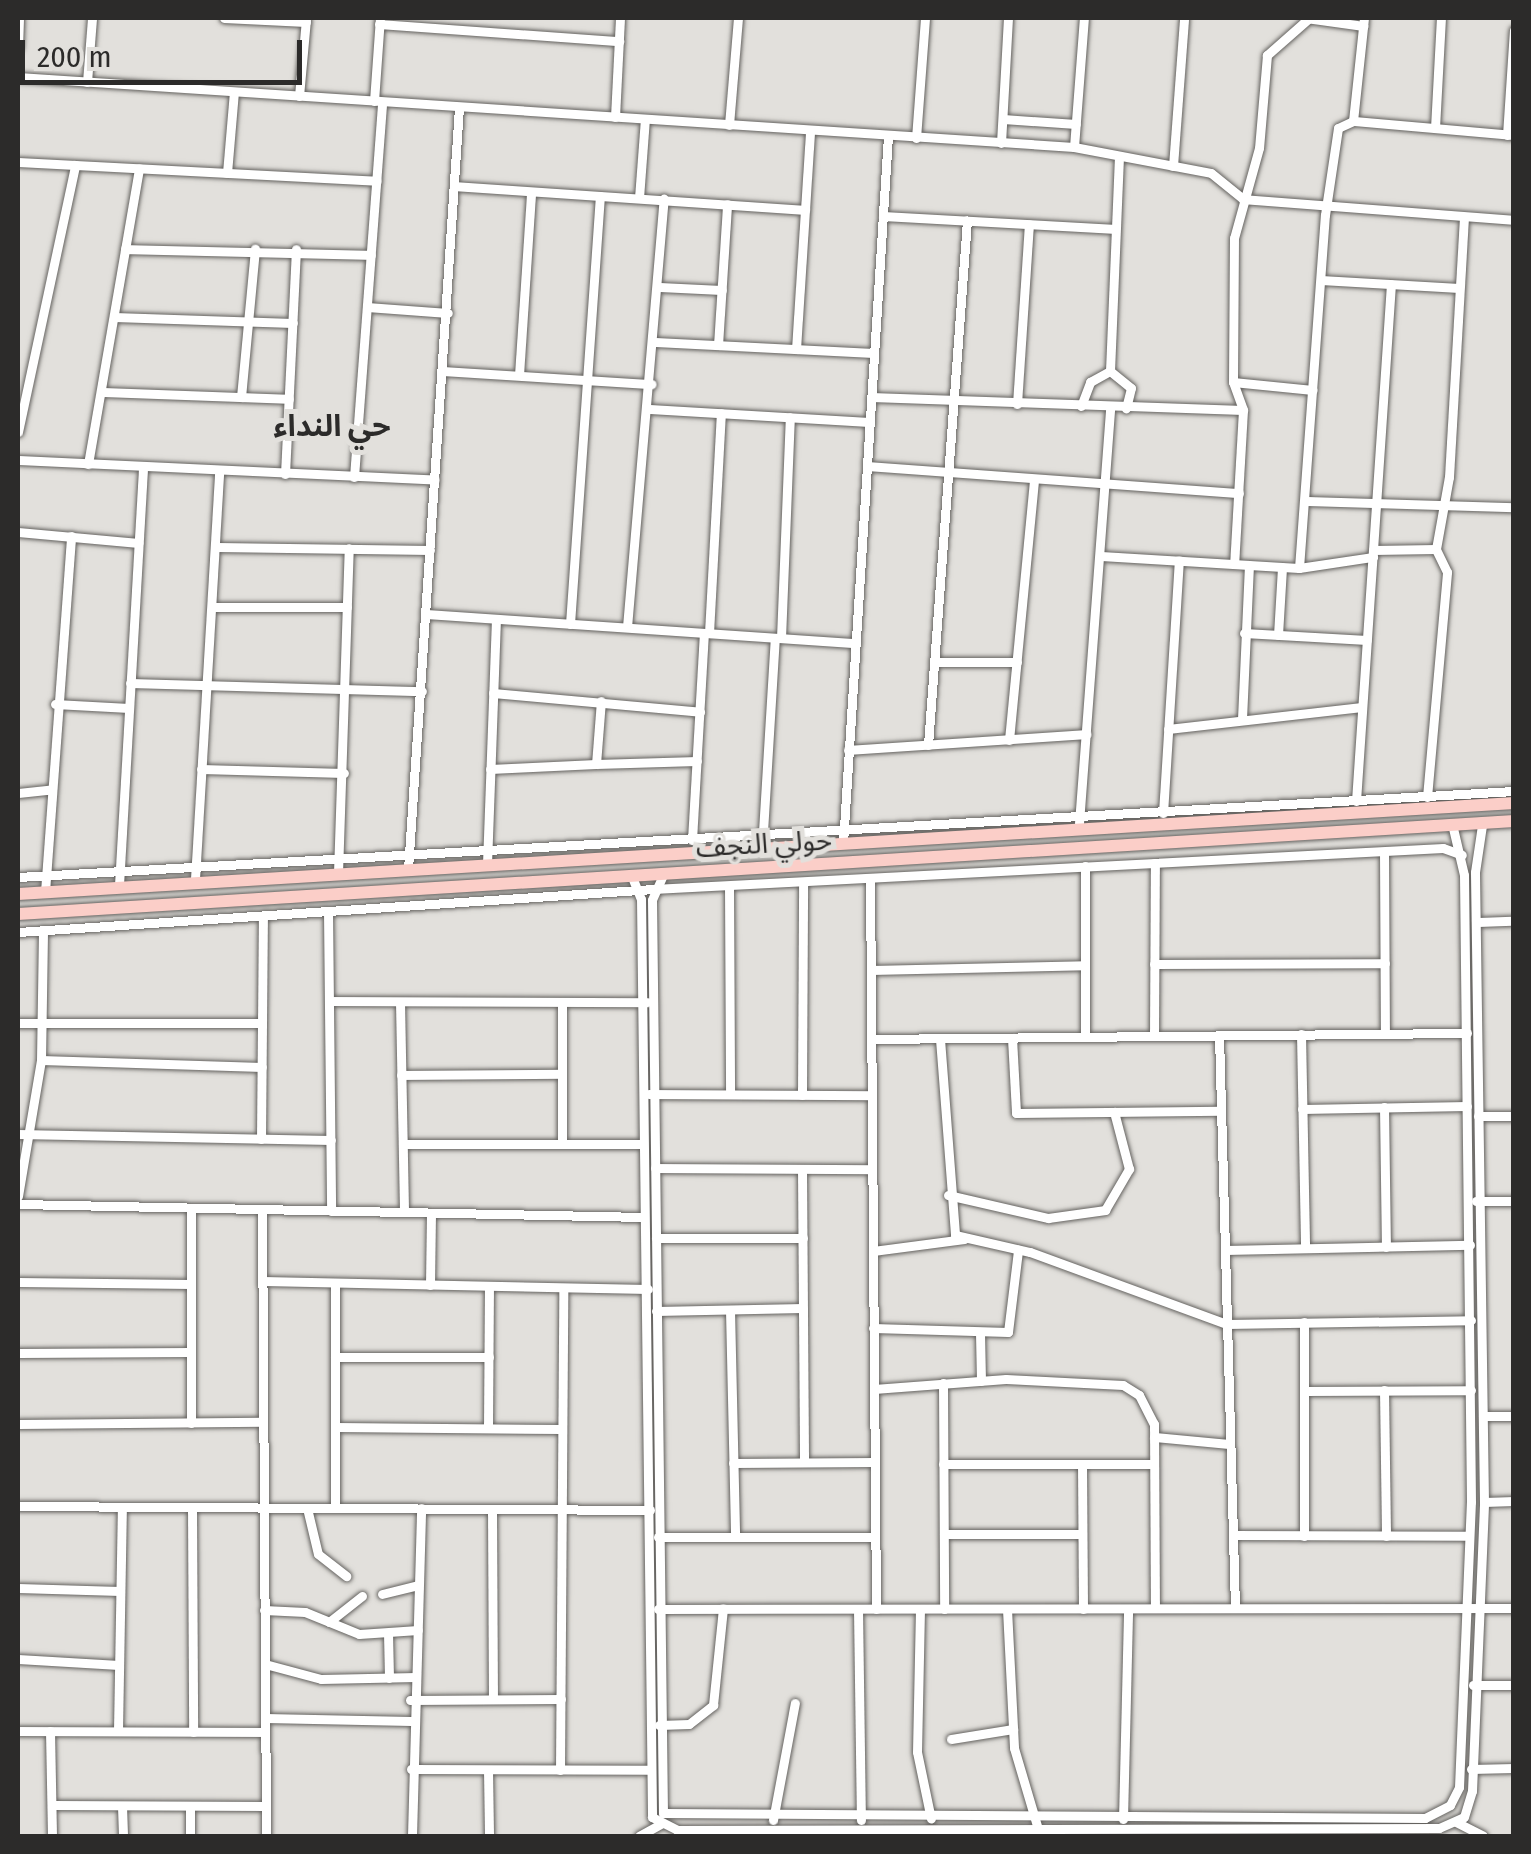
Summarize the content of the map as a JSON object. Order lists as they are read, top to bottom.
{
  "streets": {
    "main road": ["حولي النجف"]
  },
  "districts": ["حي النداء"],
  "scale_bar": "200 m"
}
